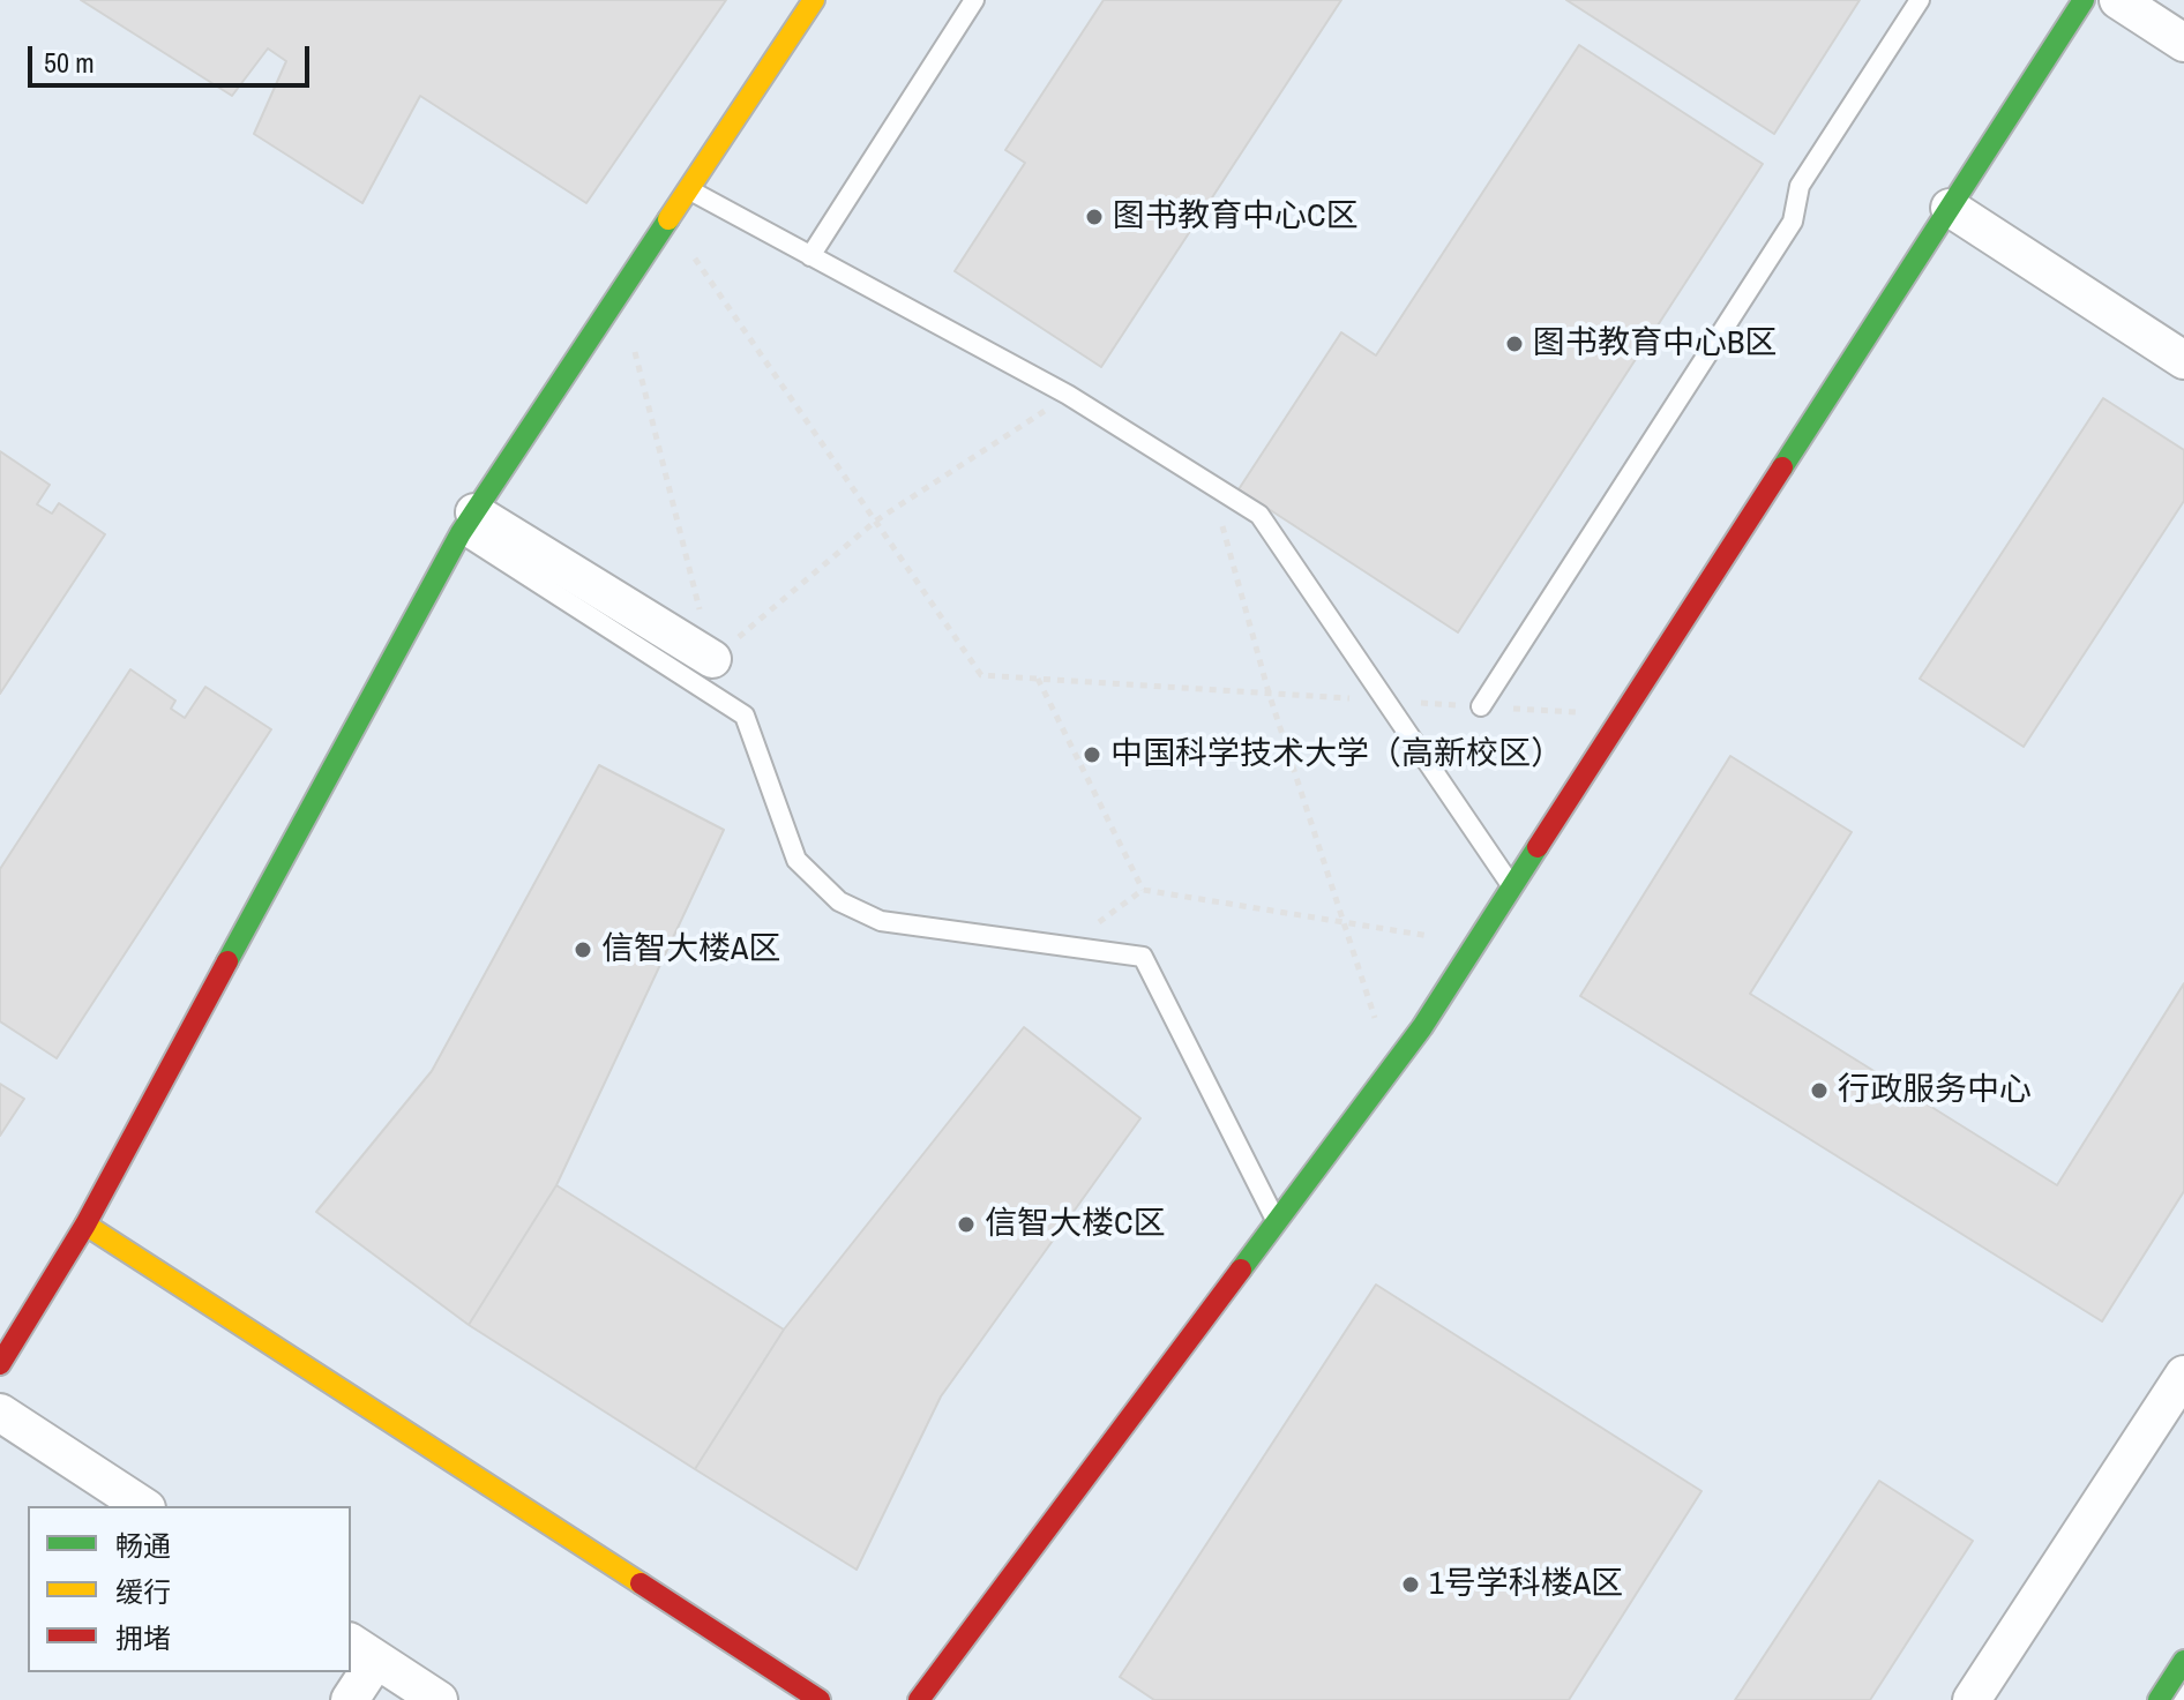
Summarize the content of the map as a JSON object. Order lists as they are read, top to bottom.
{
  "places": [
    "图书教育中心C区",
    "图书教育中心B区",
    "中国科学技术大学（高新校区）",
    "信智大楼A区",
    "行政服务中心",
    "信智大楼C区",
    "1号学科楼A区"
  ],
  "legend": ["畅通", "缓行", "拥堵"],
  "scale_bar": "50 m"
}
